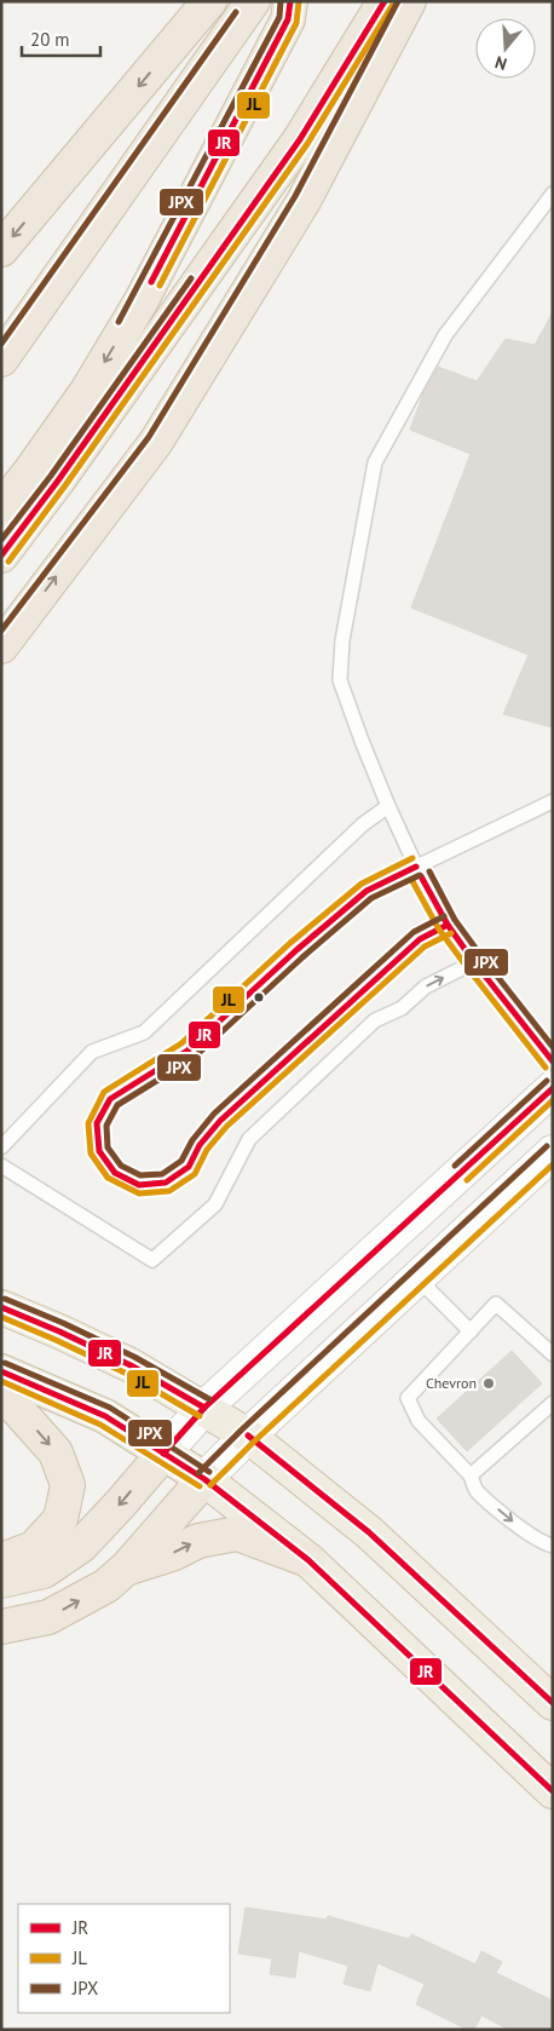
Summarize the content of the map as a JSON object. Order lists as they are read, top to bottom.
{
  "places": ["Chevron"],
  "lines": ["transit line JR", "transit line JPX", "transit line JL"],
  "legend": ["JR", "JL", "JPX"],
  "scale_bar": "20 m",
  "north": "bottom"
}
